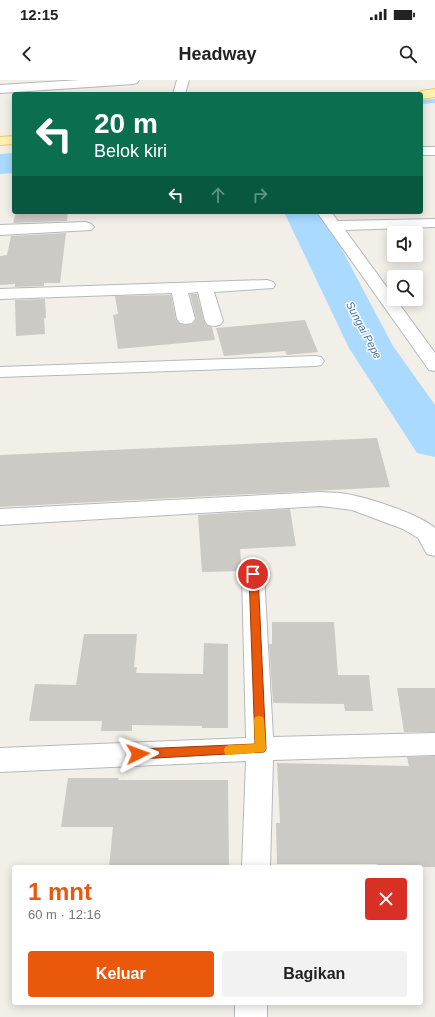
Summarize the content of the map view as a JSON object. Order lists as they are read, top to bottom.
{
  "water": ["Sungai Pepe"],
  "page": {
    "status": "12:15",
    "header": "Headway",
    "turn": ["20 m", "Belok kiri"],
    "heading": ["1 mnt", "60 m · 12:16"],
    "buttons": ["Keluar", "Bagikan"]
  }
}
